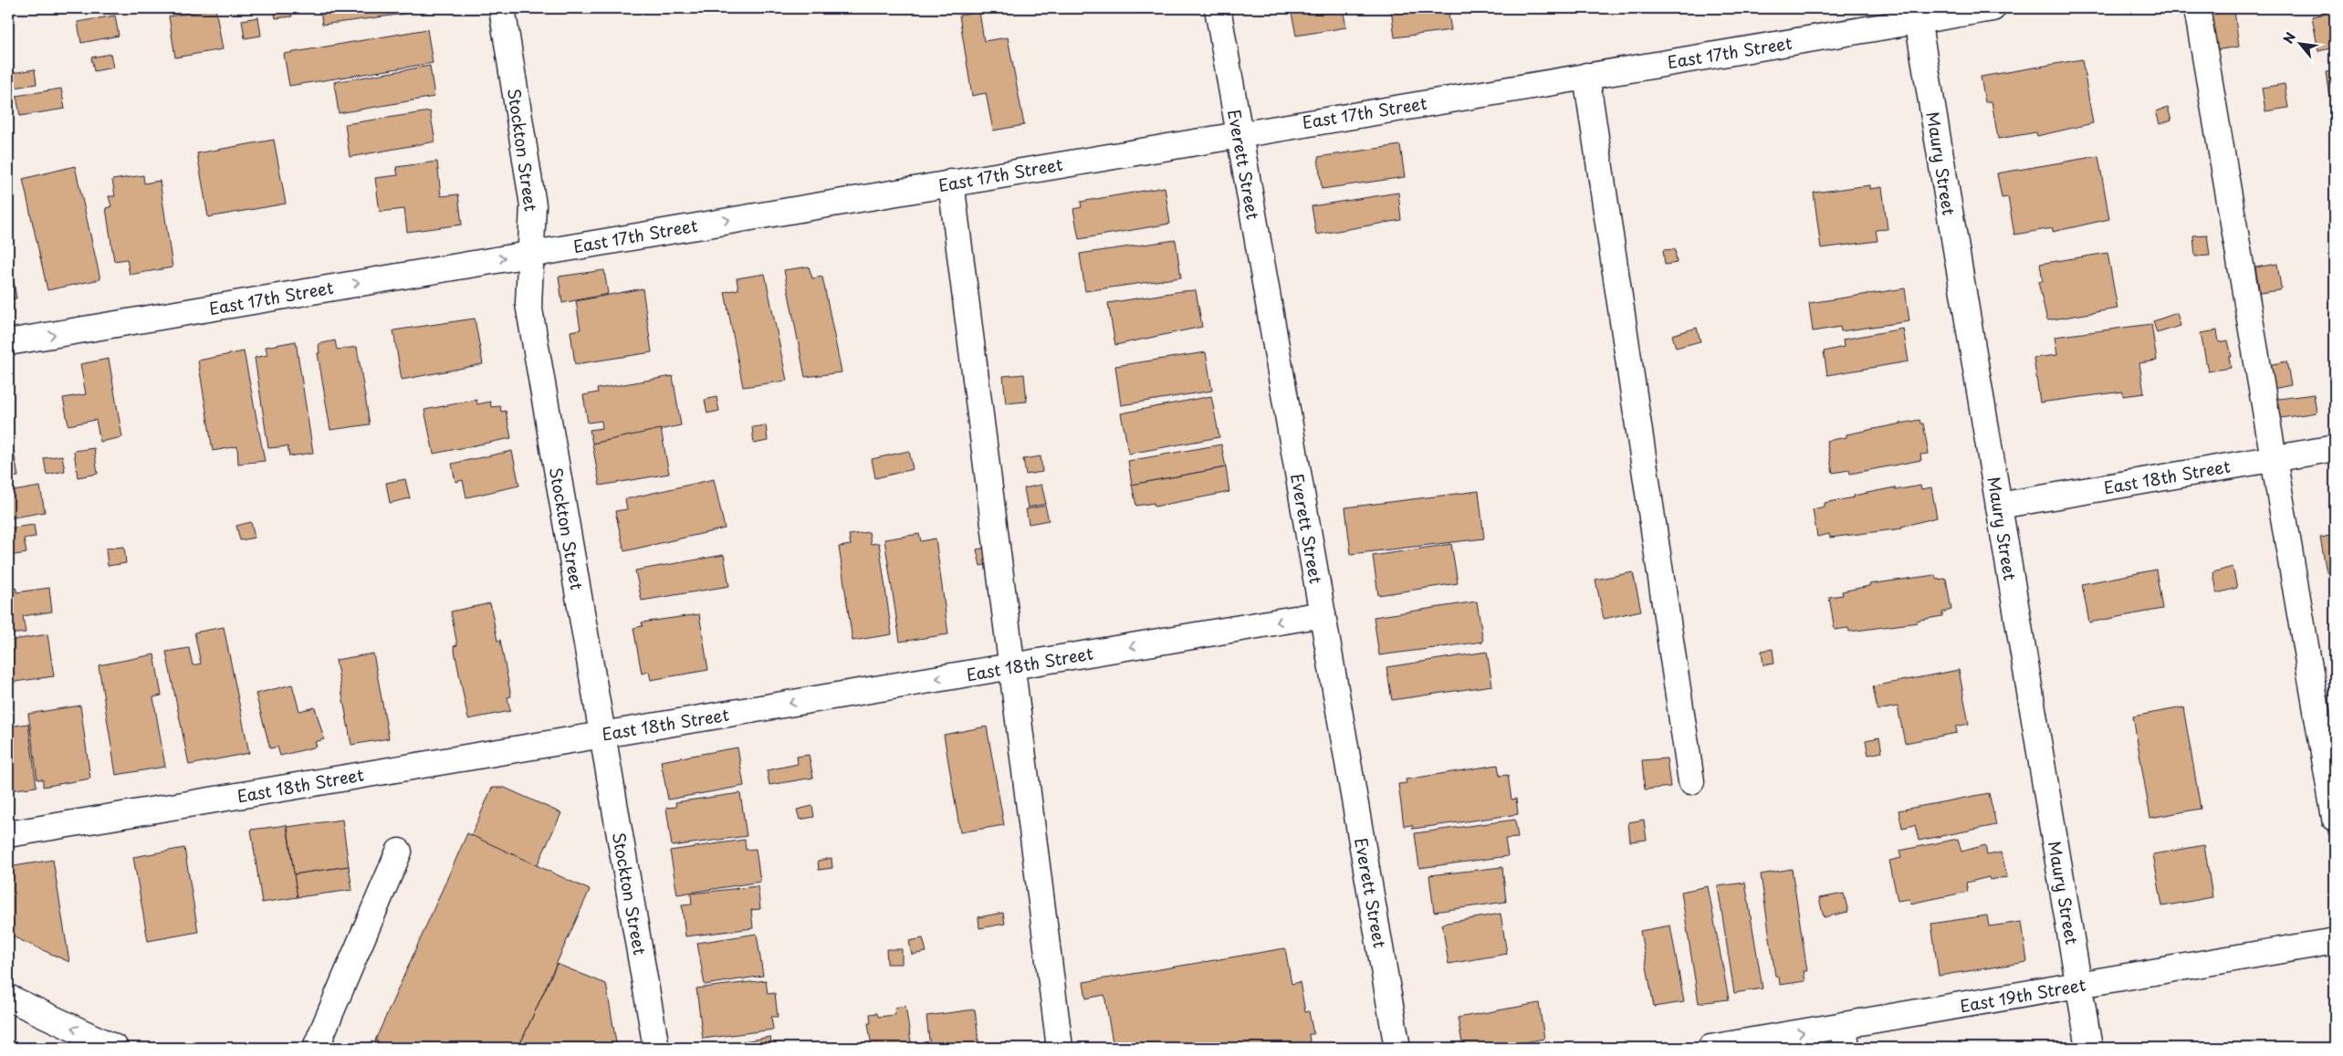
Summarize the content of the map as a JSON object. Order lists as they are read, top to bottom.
{
  "streets": {
    "street": [
      "East 17th Street",
      "Stockton Street",
      "Maury Street",
      "Everett Street",
      "East 18th Street",
      "East 19th Street"
    ]
  },
  "crossings": [
    ["East 17th Street", "Stockton Street"],
    ["East 17th Street", "Maury Street"],
    ["East 17th Street", "Everett Street"],
    ["Stockton Street", "East 18th Street"],
    ["Maury Street", "East 18th Street"],
    ["Maury Street", "East 19th Street"],
    ["Everett Street", "East 18th Street"]
  ],
  "one_way": ["East 17th Street", "East 18th Street"],
  "north": "top left"
}
